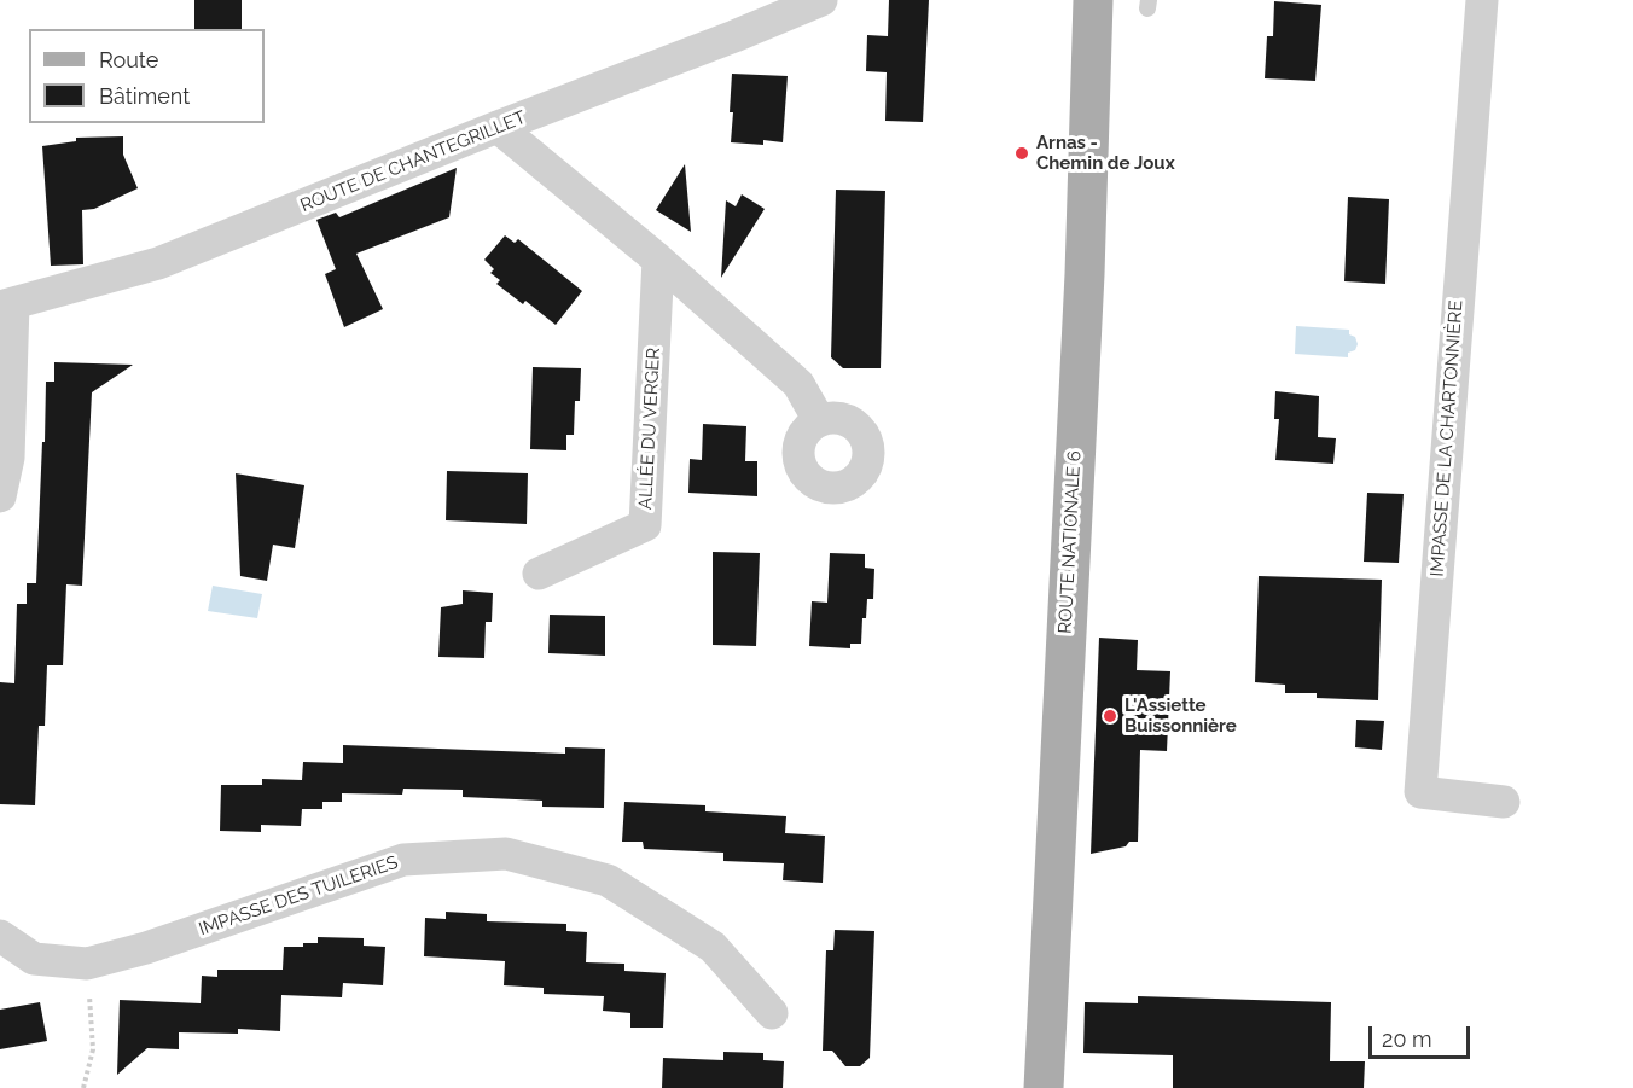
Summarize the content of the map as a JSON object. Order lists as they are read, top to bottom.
{
  "streets": {
    "main road": ["ROUTE NATIONALE 6"],
    "street": [
      "ROUTE DE CHANTEGRILLET",
      "ALLÉE DU VERGER",
      "IMPASSE DE LA CHARTONNIÈRE",
      "IMPASSE DES TUILERIES"
    ]
  },
  "places": ["Arnas - Chemin de Joux", "L'Assiette Buissonnière"],
  "legend": ["Route", "Bâtiment"],
  "scale_bar": "20 m"
}
